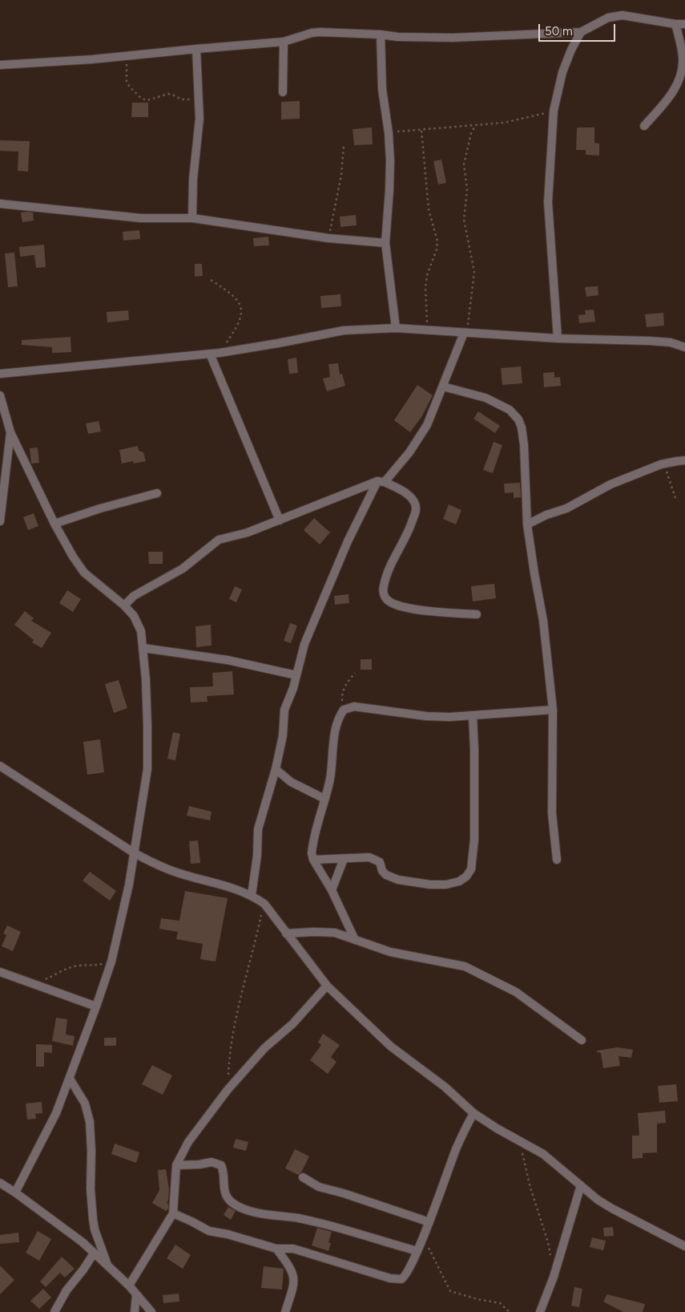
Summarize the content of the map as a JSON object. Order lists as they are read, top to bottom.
{
  "scale_bar": "50 m"
}
